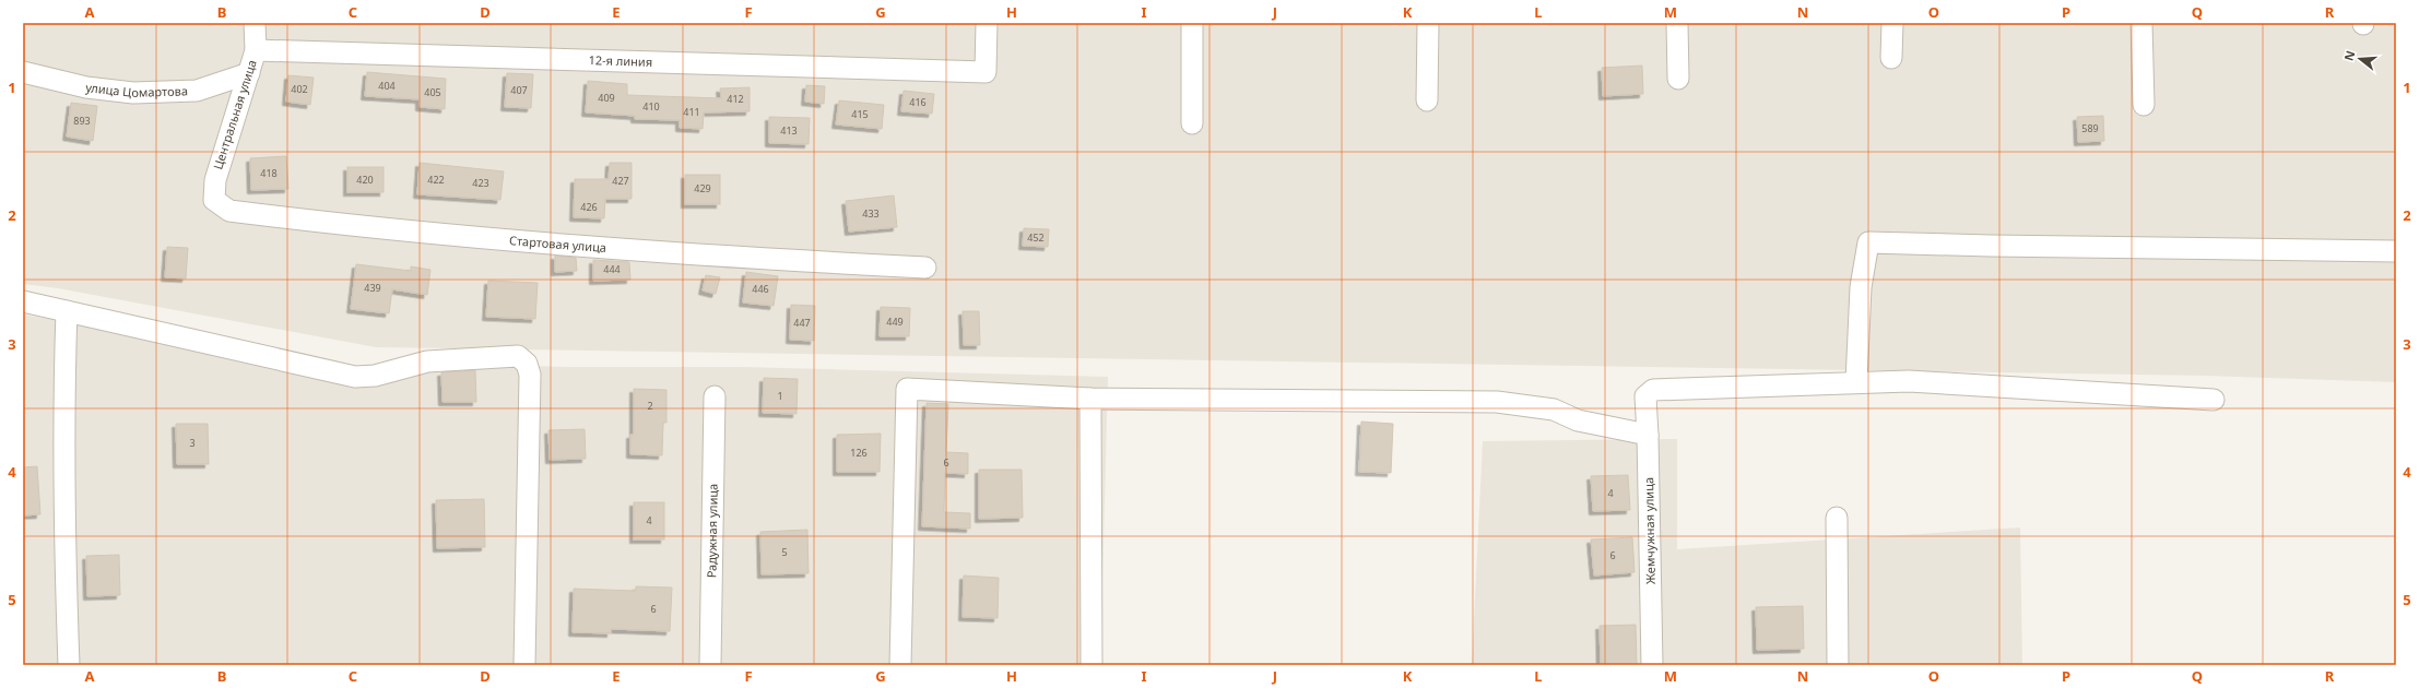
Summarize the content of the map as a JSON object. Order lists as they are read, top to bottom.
{
  "streets": {
    "street": [
      "12-я линия",
      "улица Цомартова",
      "Центральная улица",
      "Стартовая улица",
      "Радужная улица",
      "Жемчужная улица"
    ]
  },
  "crossings": [
    ["12-я линия", "Центральная улица"],
    ["улица Цомартова", "Центральная улица"],
    ["Центральная улица", "Стартовая улица"]
  ],
  "house_numbers": [
    "404",
    "402",
    "407",
    "405",
    "409",
    "412",
    "416",
    "410",
    "411",
    "415",
    "893",
    "589",
    "413",
    "418",
    "420",
    "422",
    "427",
    "423",
    "429",
    "426",
    "433",
    "452",
    "444",
    "439",
    "446",
    "449",
    "447",
    "1",
    "2",
    "3",
    "126",
    "6",
    "4",
    "4",
    "5",
    "6",
    "6"
  ],
  "north": "left",
  "grid": {
    "columns": [
      "A",
      "B",
      "C",
      "D",
      "E",
      "F",
      "G",
      "H",
      "I",
      "J",
      "K",
      "L",
      "M",
      "N",
      "O",
      "P",
      "Q",
      "R"
    ],
    "rows": [
      "1",
      "2",
      "3",
      "4",
      "5"
    ]
  }
}
